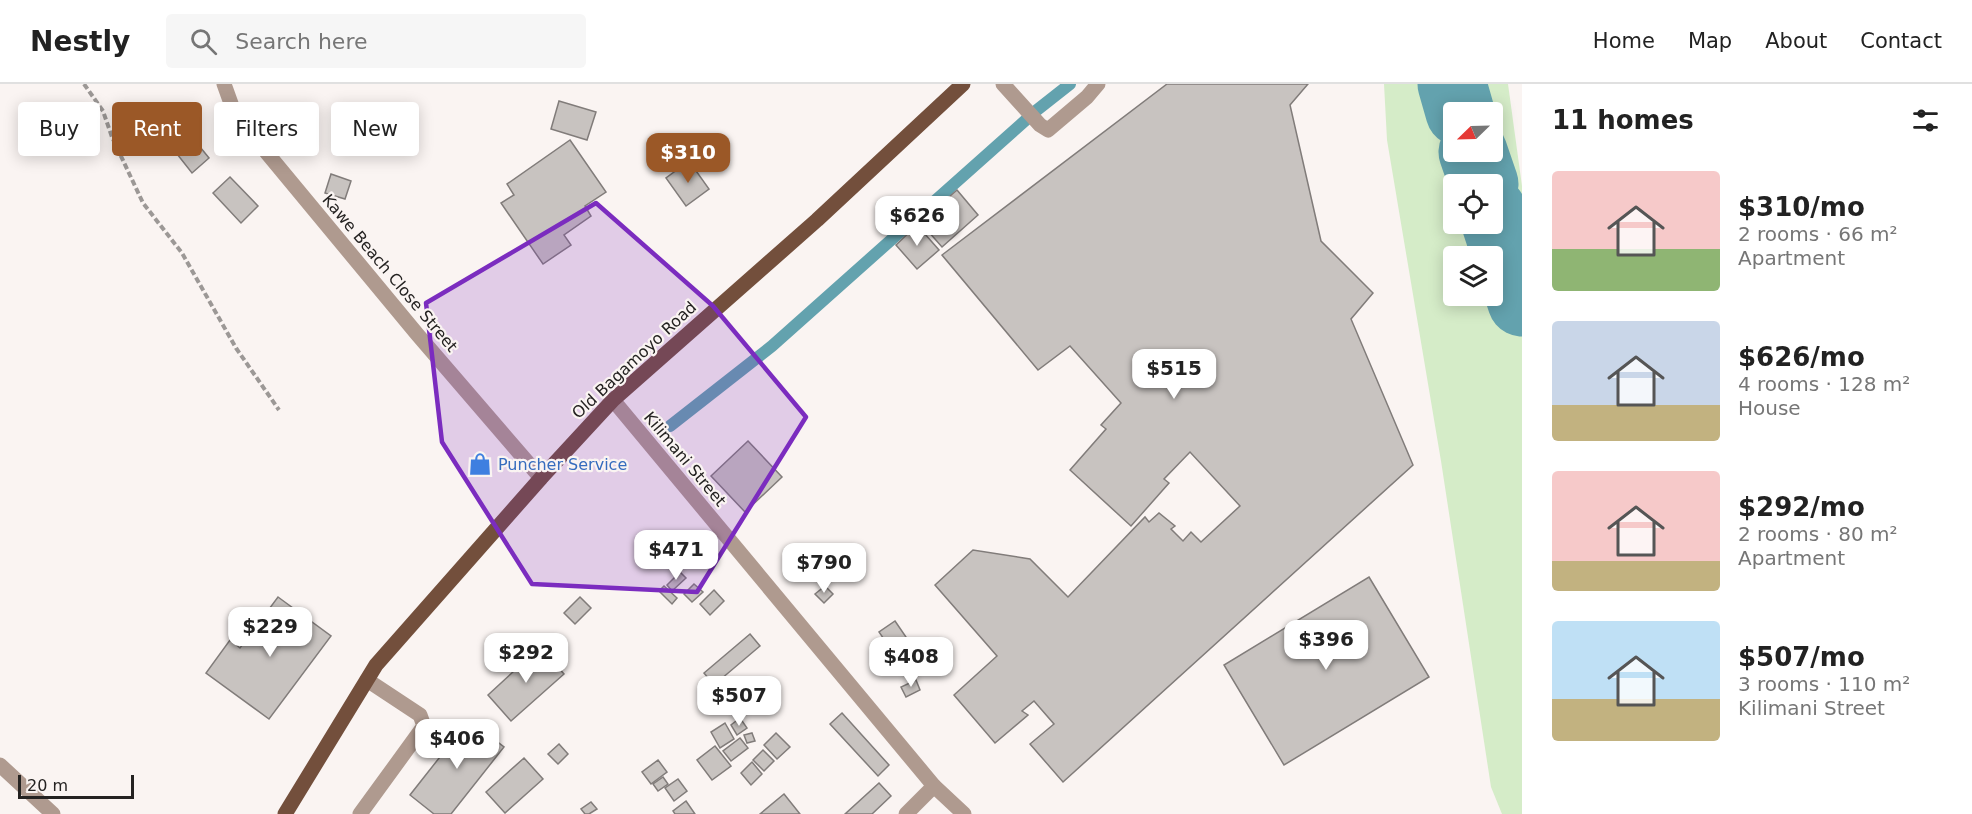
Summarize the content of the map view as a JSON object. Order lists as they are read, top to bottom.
{
  "streets": {
    "main road": ["Old Bagamoyo Road"],
    "street": ["Kawe Beach Close Street", "Kilimani Street"]
  },
  "crossings": [
    ["Kawe Beach Close Street", "Old Bagamoyo Road"],
    ["Old Bagamoyo Road", "Kilimani Street"]
  ],
  "places": {
    "shop": ["Puncher Service"]
  },
  "scale_bar": "20 m",
  "north": "bottom left",
  "page": {
    "header": "Nestly",
    "search": "Search here",
    "nav": [
      "Home",
      "Map",
      "About",
      "Contact"
    ],
    "heading": "11 homes",
    "chip": [
      "Buy",
      "Rent",
      "Filters",
      "New"
    ],
    "price": [
      "$310",
      "$626",
      "$515",
      "$471",
      "$790",
      "$229",
      "$396",
      "$292",
      "$408",
      "$507",
      "$406"
    ],
    "list": [
      {
        "name": "$310/mo",
        "note": "2 rooms · 66 m² · Apartment"
      },
      {
        "name": "$626/mo",
        "note": "4 rooms · 128 m² · House"
      },
      {
        "name": "$292/mo",
        "note": "2 rooms · 80 m² · Apartment"
      },
      {
        "name": "$507/mo",
        "note": "3 rooms · 110 m² · Kilimani Street"
      }
    ],
    "scale": "20 m"
  }
}
